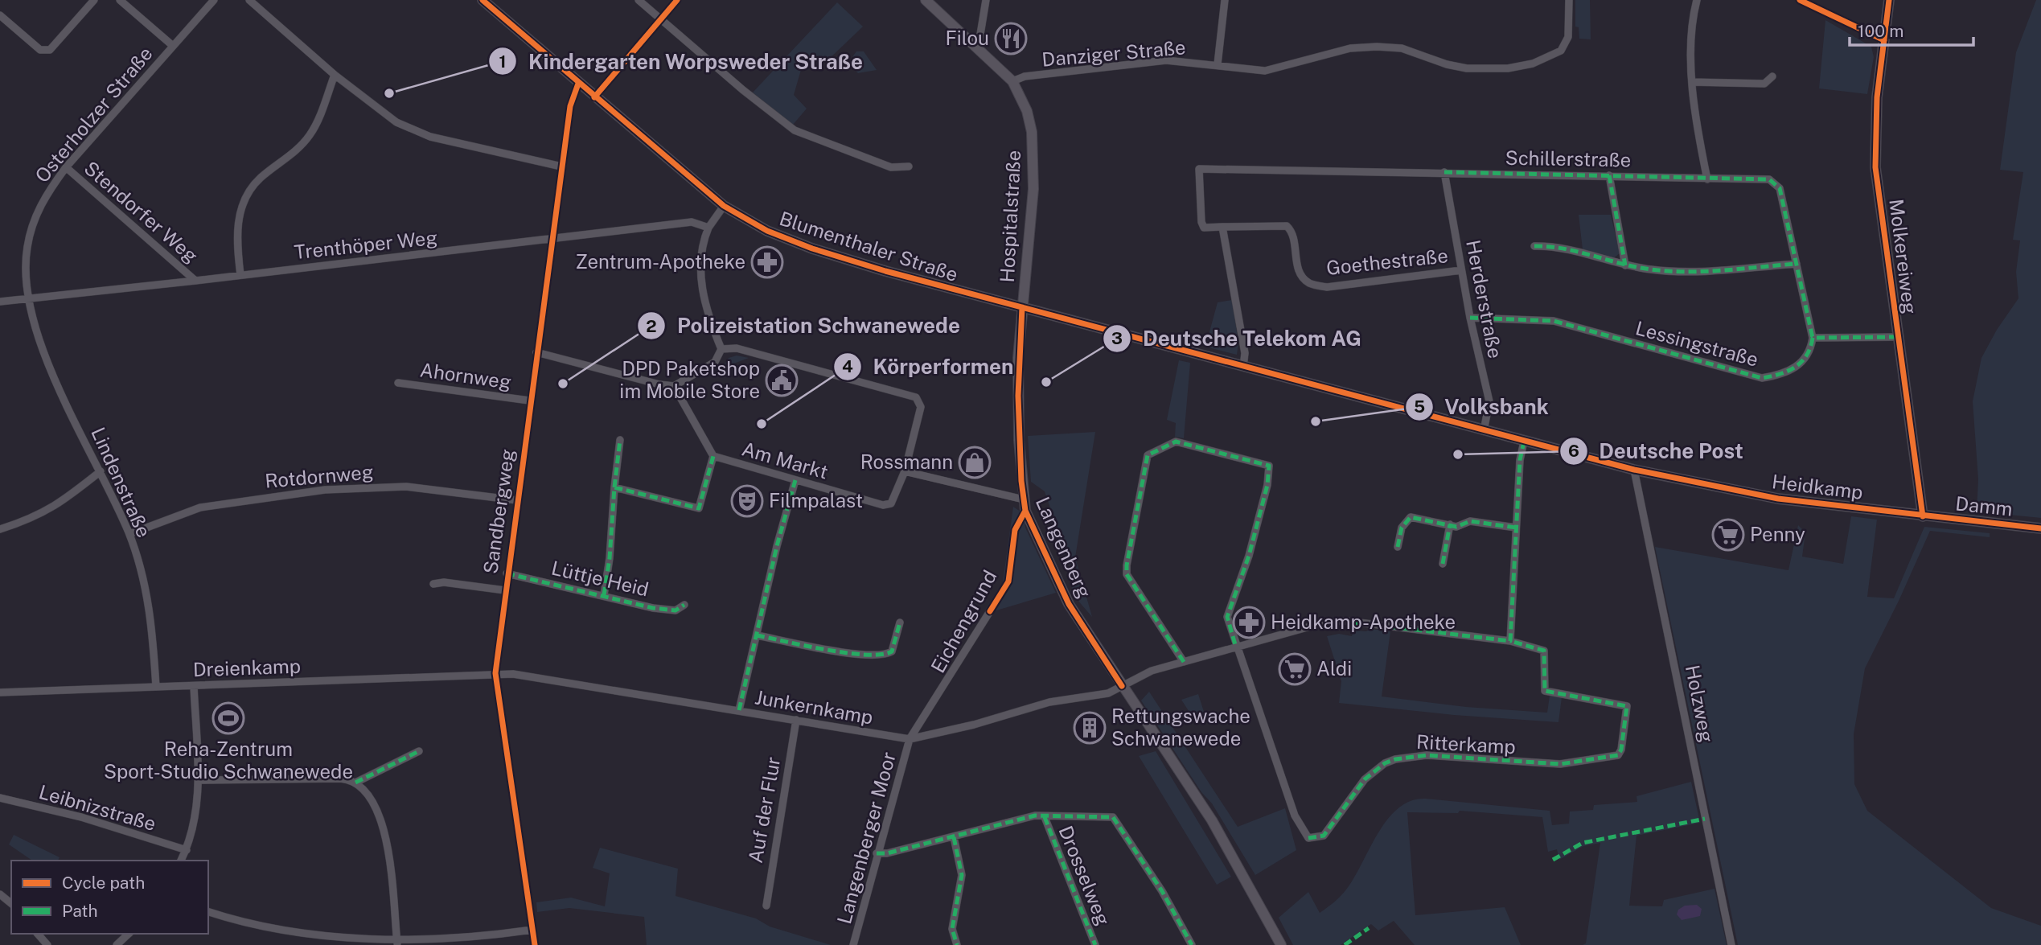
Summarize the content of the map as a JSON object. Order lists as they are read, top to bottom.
{
  "streets": {
    "main road": [
      "Hospitalstraße",
      "Blumenthaler Straße",
      "Molkereiweg",
      "Heidkamp",
      "Damm",
      "Langenberg"
    ],
    "street": [
      "Danziger Straße",
      "Osterholzer Straße",
      "Schillerstraße",
      "Stendorfer Weg",
      "Trenthöper Weg",
      "Goethestraße",
      "Herderstraße",
      "Lessingstraße",
      "Ahornweg",
      "Am Markt",
      "Rotdornweg",
      "Lindenstraße",
      "Sandbergweg",
      "Lüttje Heid",
      "Eichengrund",
      "Dreienkamp",
      "Holzweg",
      "Junkernkamp",
      "Ritterkamp",
      "Leibnizstraße",
      "Auf der Flur",
      "Langenberger Moor",
      "Drosselweg"
    ]
  },
  "crossings": [
    ["Danziger Straße", "Hospitalstraße"],
    ["Osterholzer Straße", "Stendorfer Weg"],
    ["Osterholzer Straße", "Trenthöper Weg"],
    ["Osterholzer Straße", "Lindenstraße"],
    ["Schillerstraße", "Goethestraße"],
    ["Schillerstraße", "Herderstraße"],
    ["Schillerstraße", "Lessingstraße"],
    ["Stendorfer Weg", "Trenthöper Weg"],
    ["Hospitalstraße", "Blumenthaler Straße"],
    ["Hospitalstraße", "Heidkamp"],
    ["Hospitalstraße", "Langenberg"],
    ["Trenthöper Weg", "Lindenstraße"],
    ["Trenthöper Weg", "Sandbergweg"],
    ["Blumenthaler Straße", "Heidkamp"],
    ["Blumenthaler Straße", "Sandbergweg"],
    ["Blumenthaler Straße", "Langenberg"],
    ["Molkereiweg", "Heidkamp"],
    ["Molkereiweg", "Damm"],
    ["Goethestraße", "Herderstraße"],
    ["Herderstraße", "Lessingstraße"],
    ["Herderstraße", "Heidkamp"],
    ["Ahornweg", "Sandbergweg"],
    ["Rotdornweg", "Lindenstraße"],
    ["Rotdornweg", "Sandbergweg"],
    ["Lindenstraße", "Dreienkamp"],
    ["Heidkamp", "Damm"],
    ["Heidkamp", "Langenberg"],
    ["Heidkamp", "Holzweg"],
    ["Sandbergweg", "Lüttje Heid"],
    ["Sandbergweg", "Dreienkamp"],
    ["Sandbergweg", "Junkernkamp"],
    ["Langenberg", "Junkernkamp"],
    ["Eichengrund", "Junkernkamp"],
    ["Eichengrund", "Langenberger Moor"],
    ["Dreienkamp", "Junkernkamp"],
    ["Junkernkamp", "Ritterkamp"],
    ["Junkernkamp", "Auf der Flur"],
    ["Junkernkamp", "Langenberger Moor"]
  ],
  "places": {
    "restaurant": ["Filou"],
    "other": [
      "Kindergarten Worpsweder Straße",
      "Deutsche Telekom AG",
      "Polizeistation Schwanewede",
      "Volksbank",
      "Körperformen",
      "Deutsche Post"
    ],
    "pharmacy": ["Zentrum-Apotheke", "Heidkamp-Apotheke"],
    "public building": ["DPD Paketshop im Mobile Store"],
    "shop": ["Rossmann"],
    "theatre": ["Filmpalast"],
    "supermarket": ["Penny", "Aldi"],
    "sports": ["Reha-Zentrum Sport-Studio Schwanewede"],
    "building": ["Rettungswache Schwanewede"]
  },
  "legend": ["Cycle path", "Path"],
  "scale_bar": "100 m"
}
